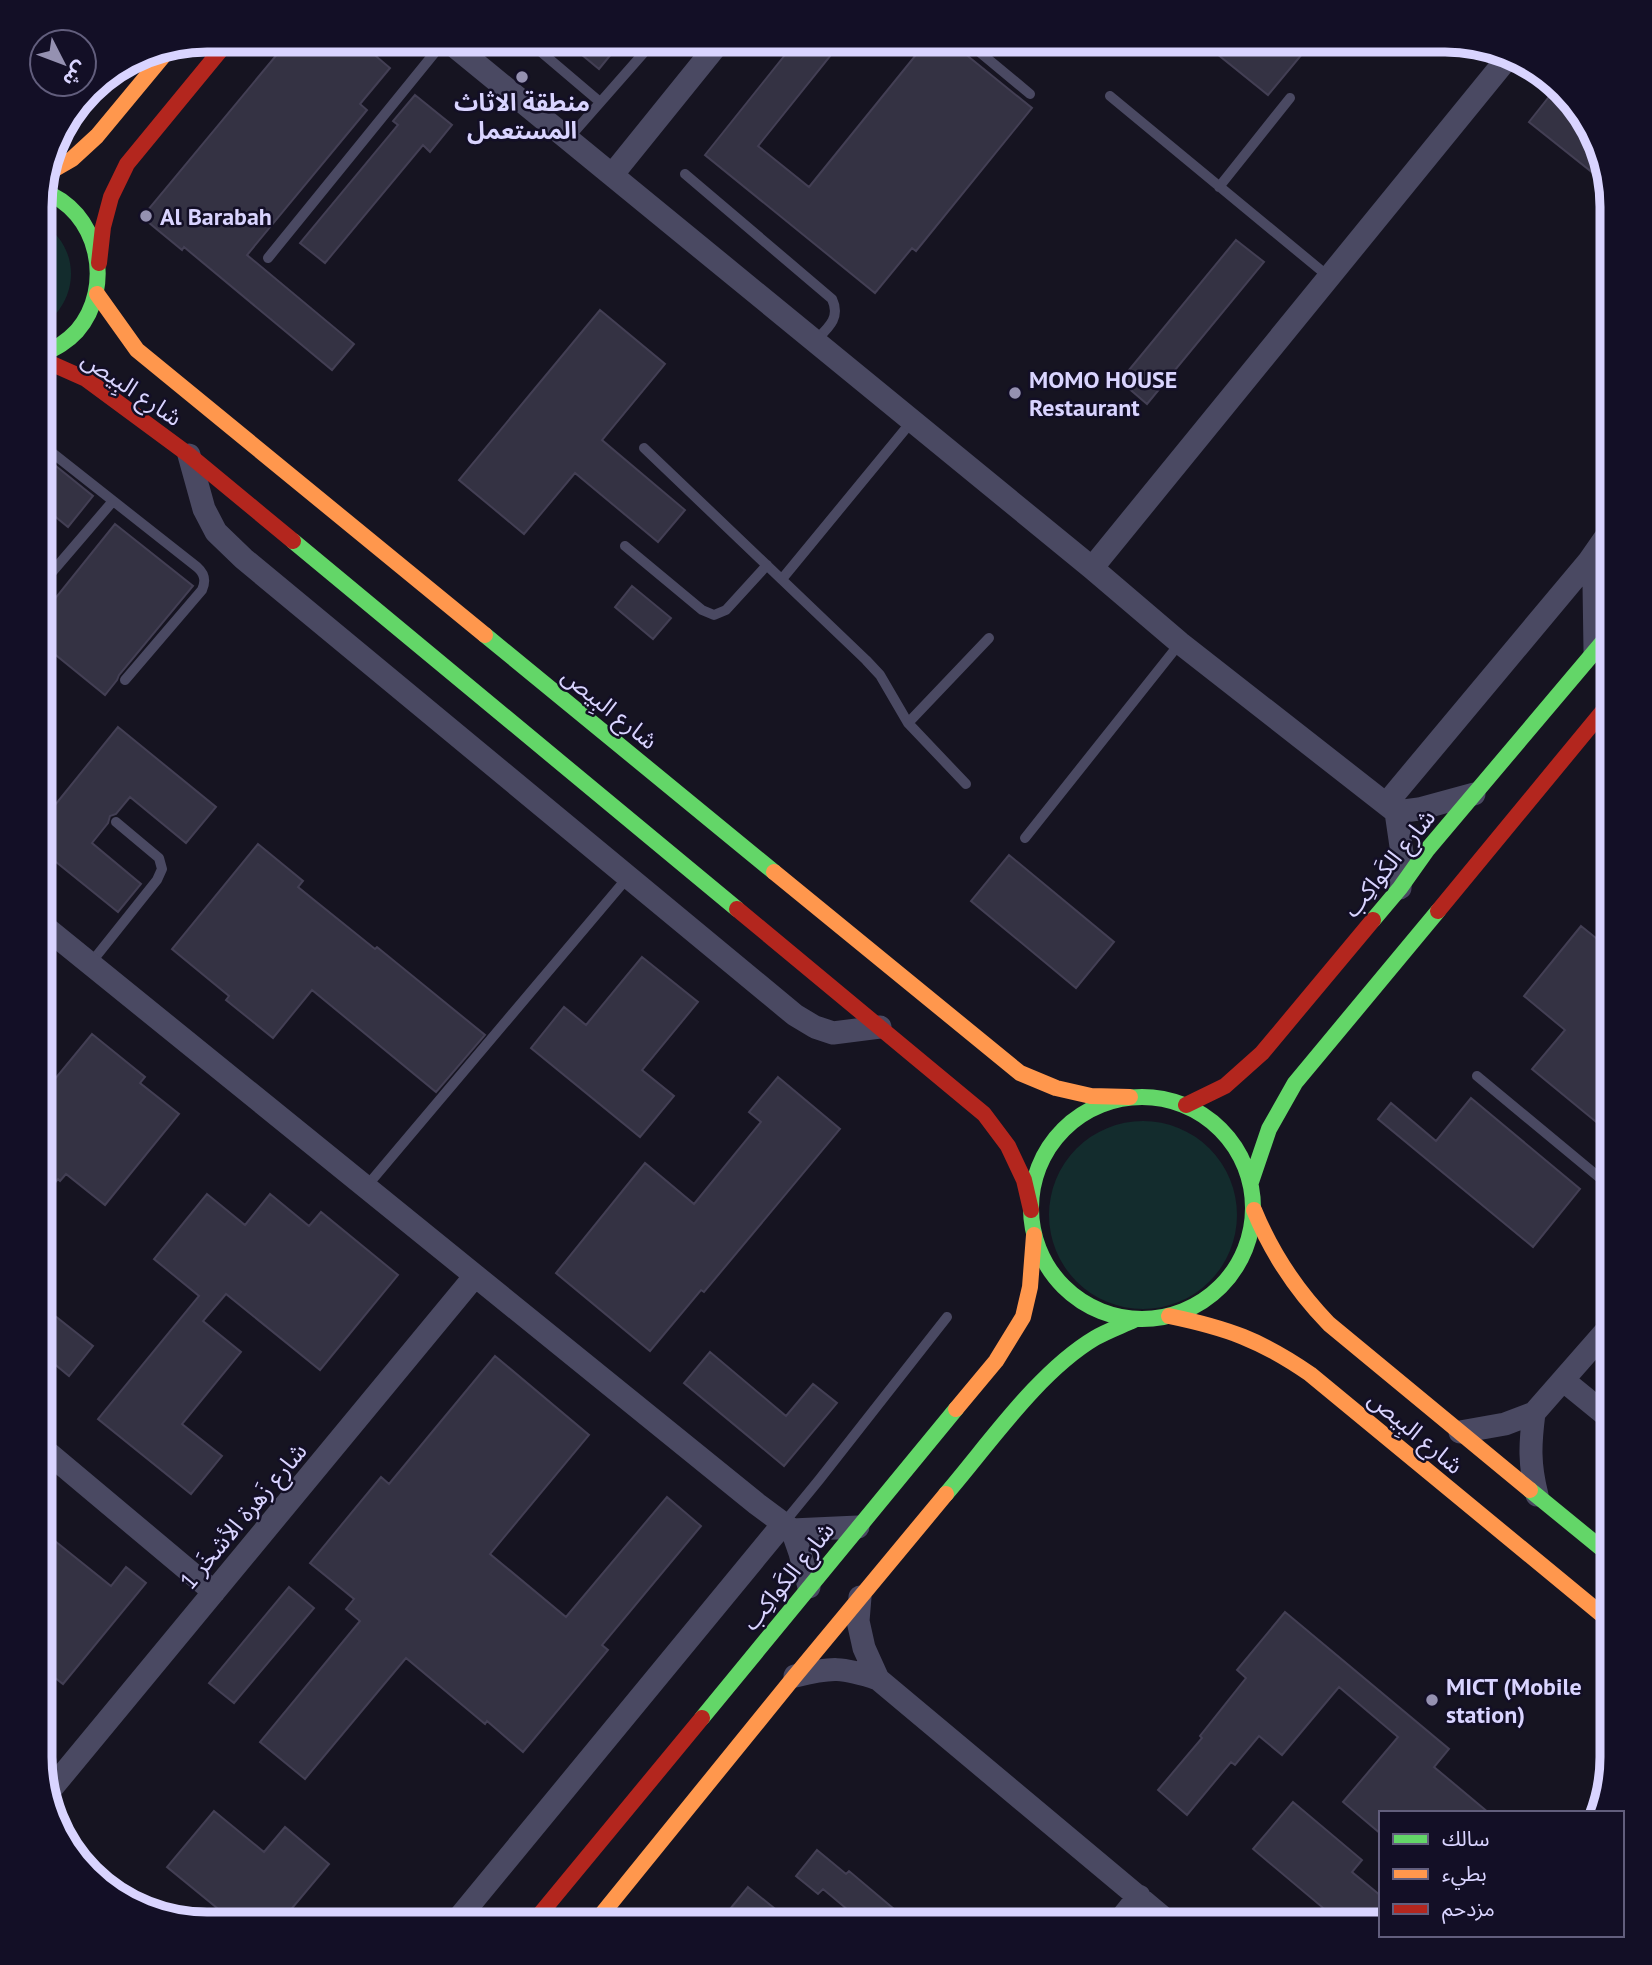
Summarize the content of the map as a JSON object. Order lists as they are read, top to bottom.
{
  "streets": {
    "street": ["شارع البِيص", "شارع الكَواكِب", "شارع زَهرة الأشخَر 1"]
  },
  "crossings": [
    ["شارع البِيص", "شارع الكَواكِب"]
  ],
  "places": [
    "منطقة الاثاث المستعمل",
    "Al Barabah",
    "MOMO HOUSE Restaurant",
    "MICT (Mobile station)"
  ],
  "legend": ["سالك", "بطيء", "مزدحم"],
  "north": "bottom right"
}
